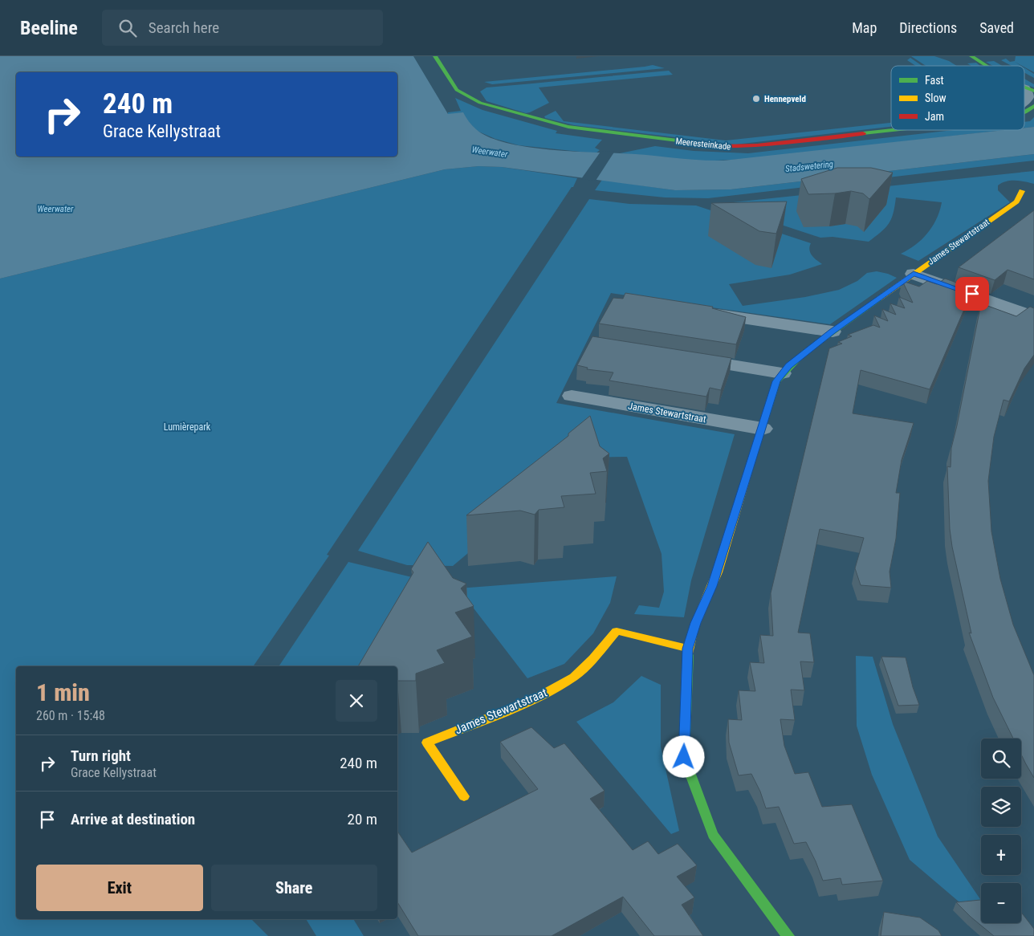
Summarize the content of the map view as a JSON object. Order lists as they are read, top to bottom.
{
  "streets": {
    "street": ["Meeresteinkade", "James Stewartstraat"]
  },
  "water": ["Weerwater", "Stadswetering"],
  "parks": ["Lumièrepark"],
  "places": ["Hennepveld"],
  "legend": ["Fast", "Slow", "Jam"],
  "page": {
    "header": "Beeline",
    "search": "Search here",
    "nav": ["Map", "Directions", "Saved"],
    "turn": ["240 m", "Grace Kellystraat"],
    "heading": ["1 min", "260 m · 15:48"],
    "list": [
      {
        "name": "Turn right",
        "note": "Grace Kellystraat",
        "value": "240 m"
      },
      {
        "name": "Arrive at destination",
        "value": "20 m"
      }
    ],
    "map_buttons": ["+", "−"],
    "buttons": ["Exit", "Share"]
  }
}
